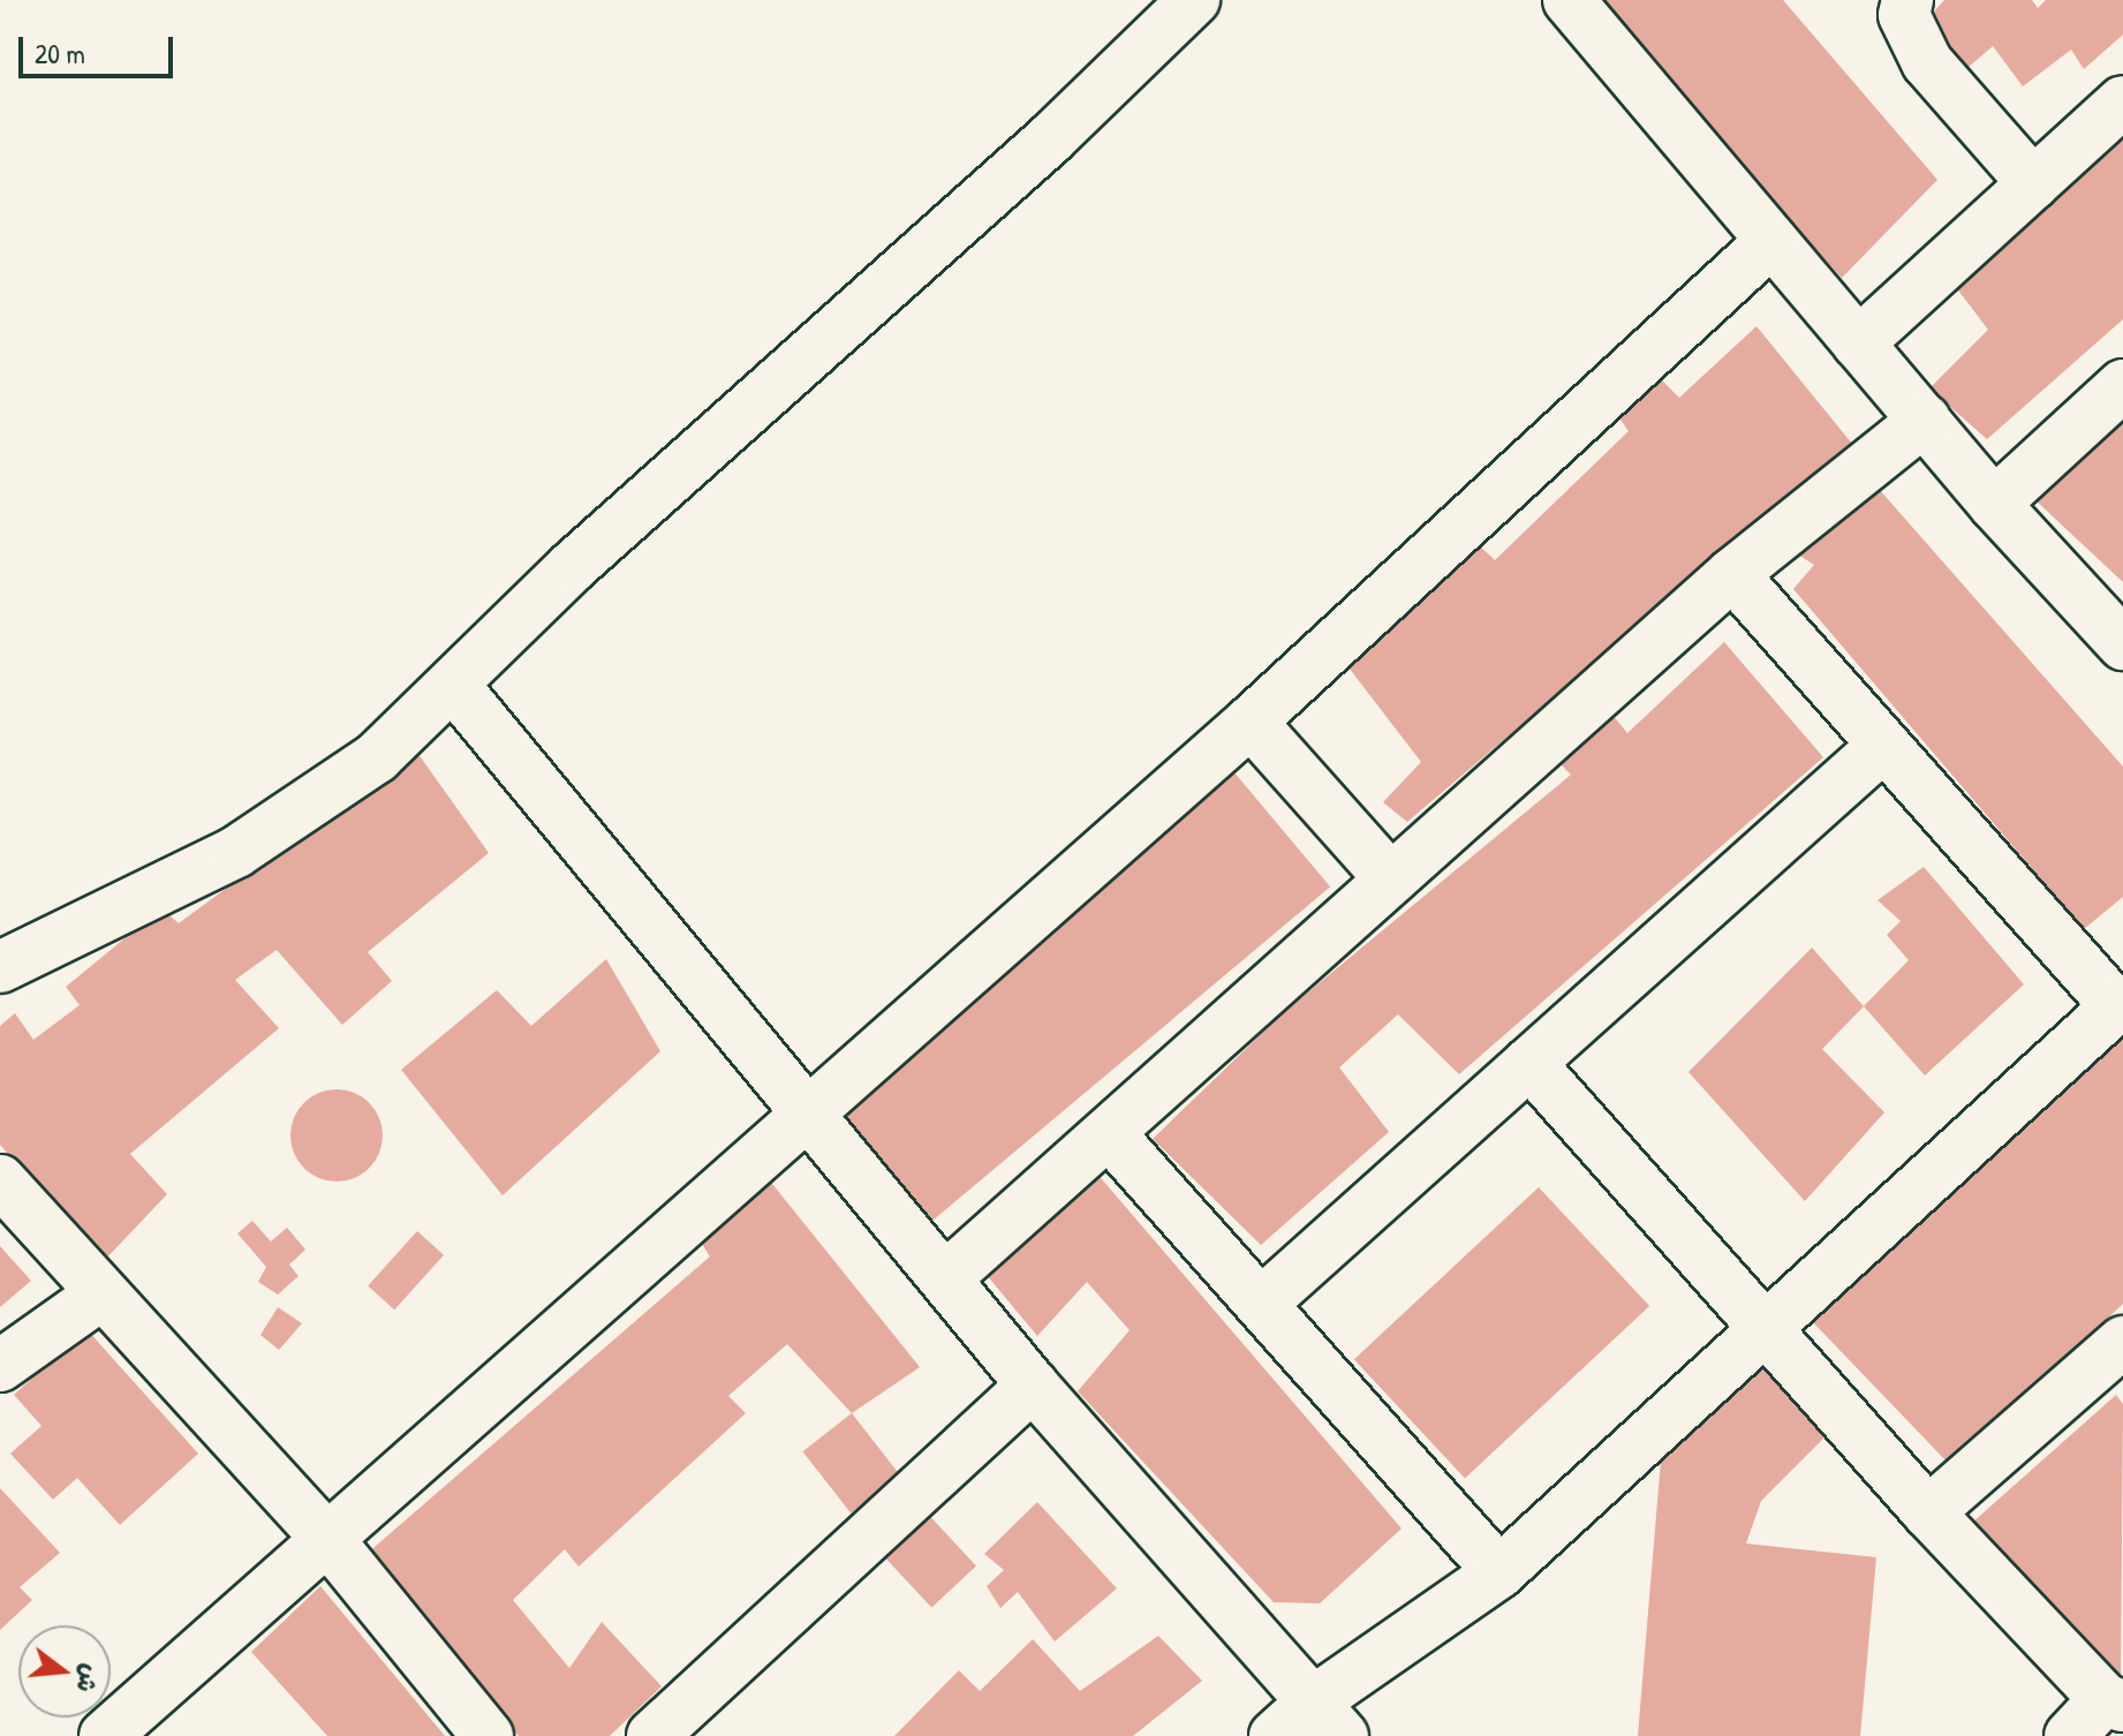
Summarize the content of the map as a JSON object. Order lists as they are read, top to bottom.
{
  "scale_bar": "20 m",
  "north": "right"
}
